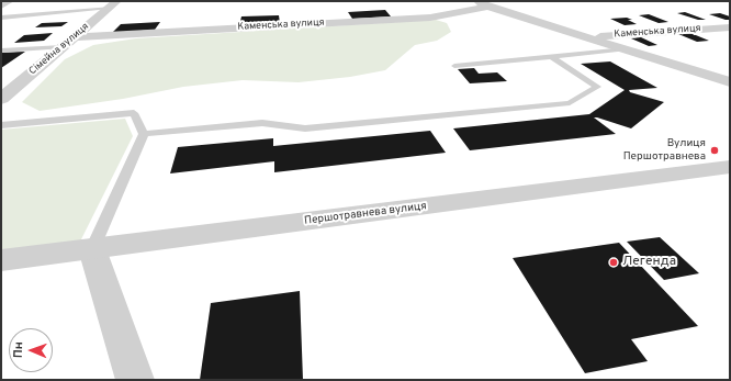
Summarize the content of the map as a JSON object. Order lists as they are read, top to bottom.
{
  "streets": {
    "street": ["Каменська вулиця", "Сімейна вулиця", "Першотравнева вулиця"]
  },
  "crossings": [
    ["Каменська вулиця", "Сімейна вулиця"]
  ],
  "places": ["Вулиця Першотравнева", "Легенда"],
  "north": "left"
}
